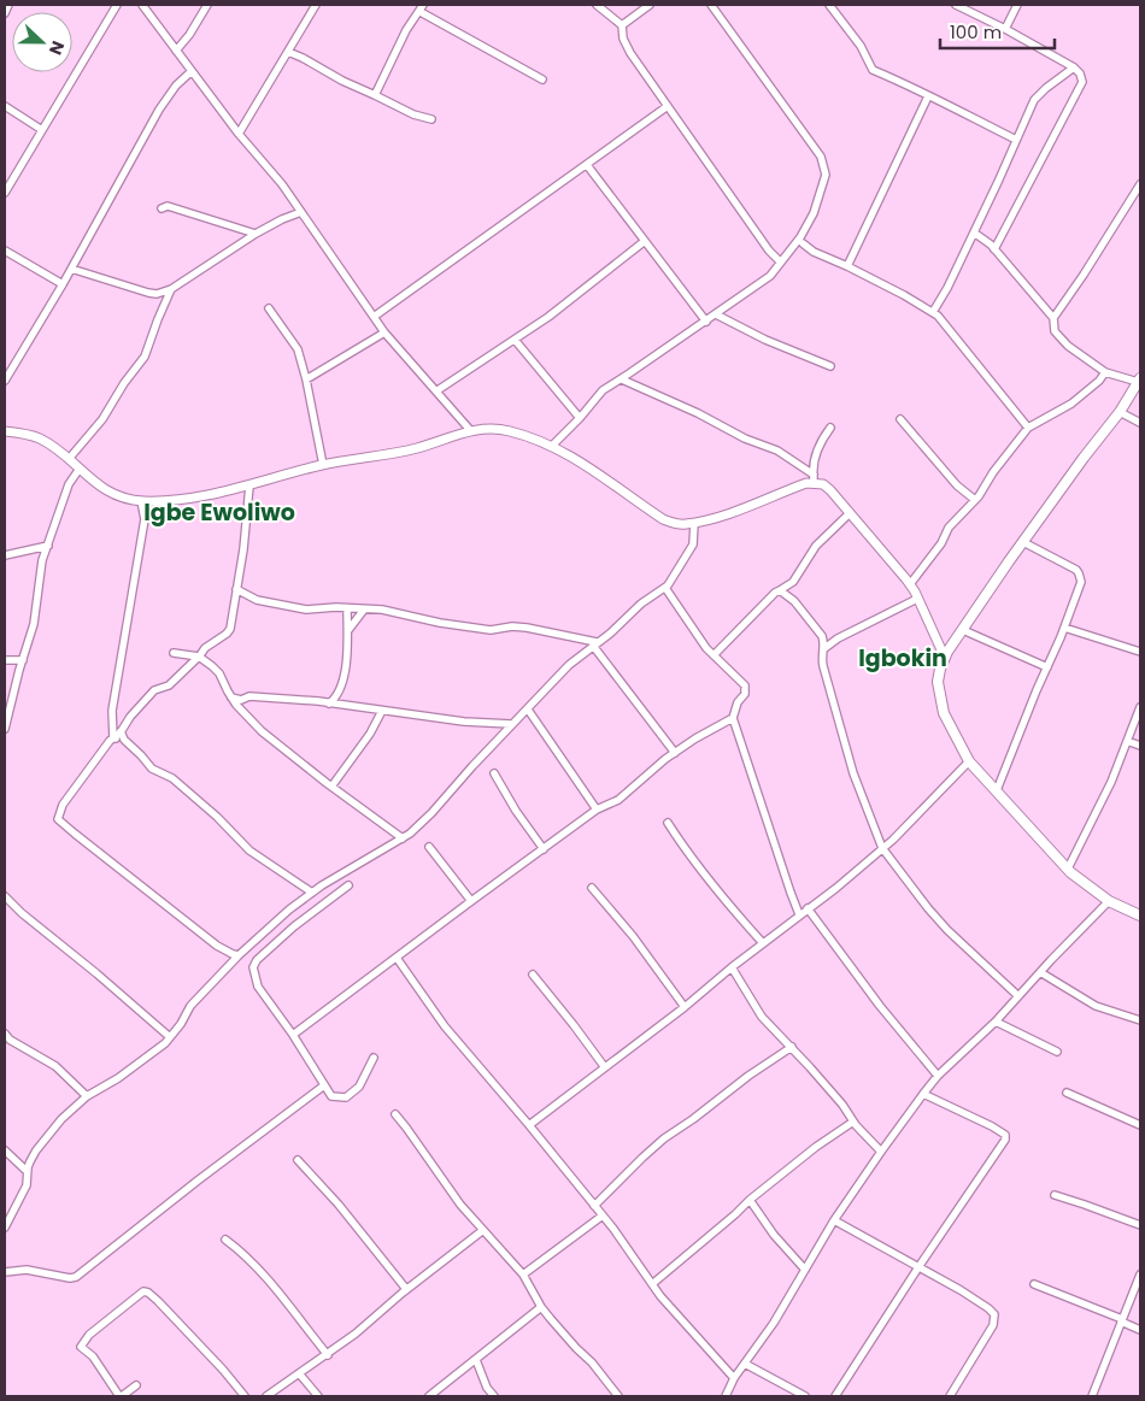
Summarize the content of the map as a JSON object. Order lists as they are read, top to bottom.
{
  "districts": ["Igbe Ewoliwo", "Igbokin"],
  "scale_bar": "100 m",
  "north": "right"
}
